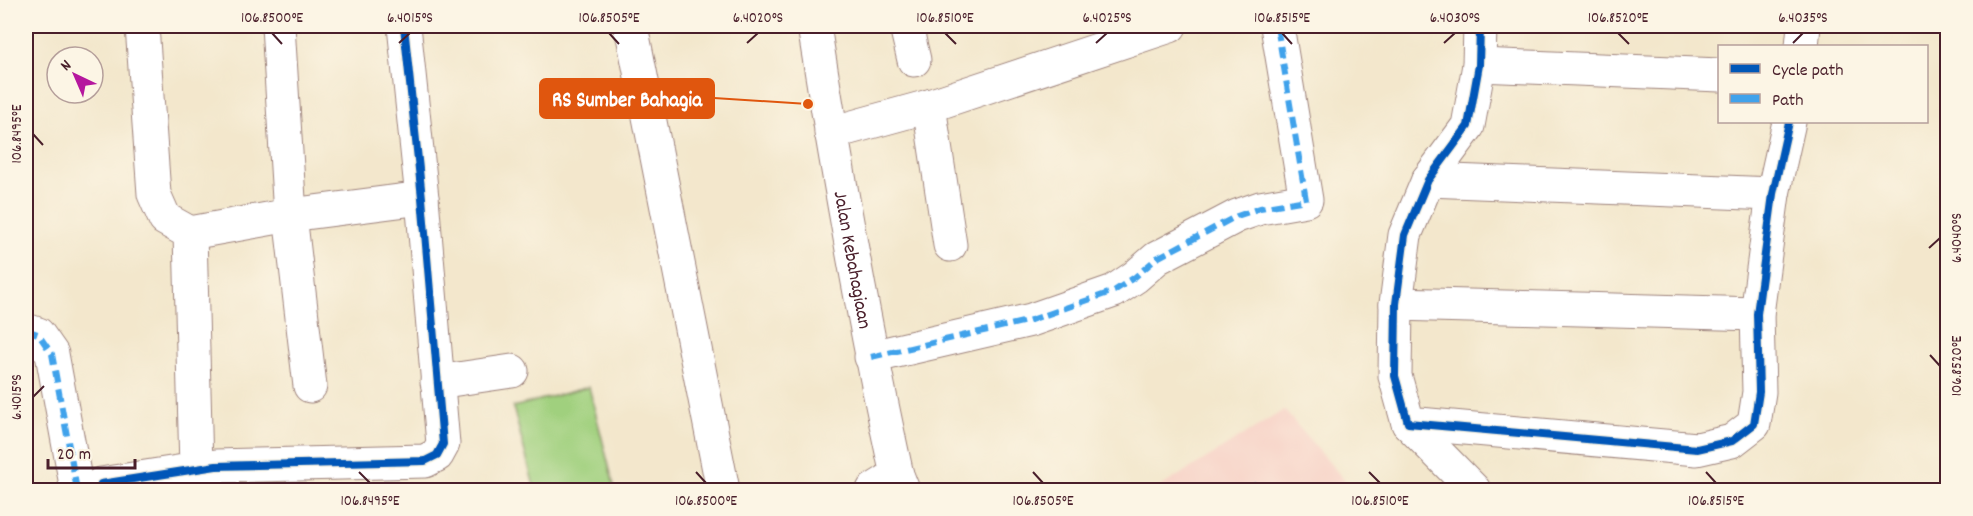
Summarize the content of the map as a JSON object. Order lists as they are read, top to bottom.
{
  "streets": {
    "street": ["Jalan Kebahagiaan"]
  },
  "places": ["RS Sumber Bahagia"],
  "legend": ["Cycle path", "Path"],
  "scale_bar": "20 m",
  "north": "top left",
  "coordinates": [
    "106.8500°E",
    "6.4015°S",
    "106.8505°E",
    "6.4020°S",
    "106.8510°E",
    "6.4025°S",
    "106.8515°E",
    "6.4030°S",
    "106.8520°E",
    "6.4035°S",
    "106.8495°E",
    "6.4040°S"
  ]
}
